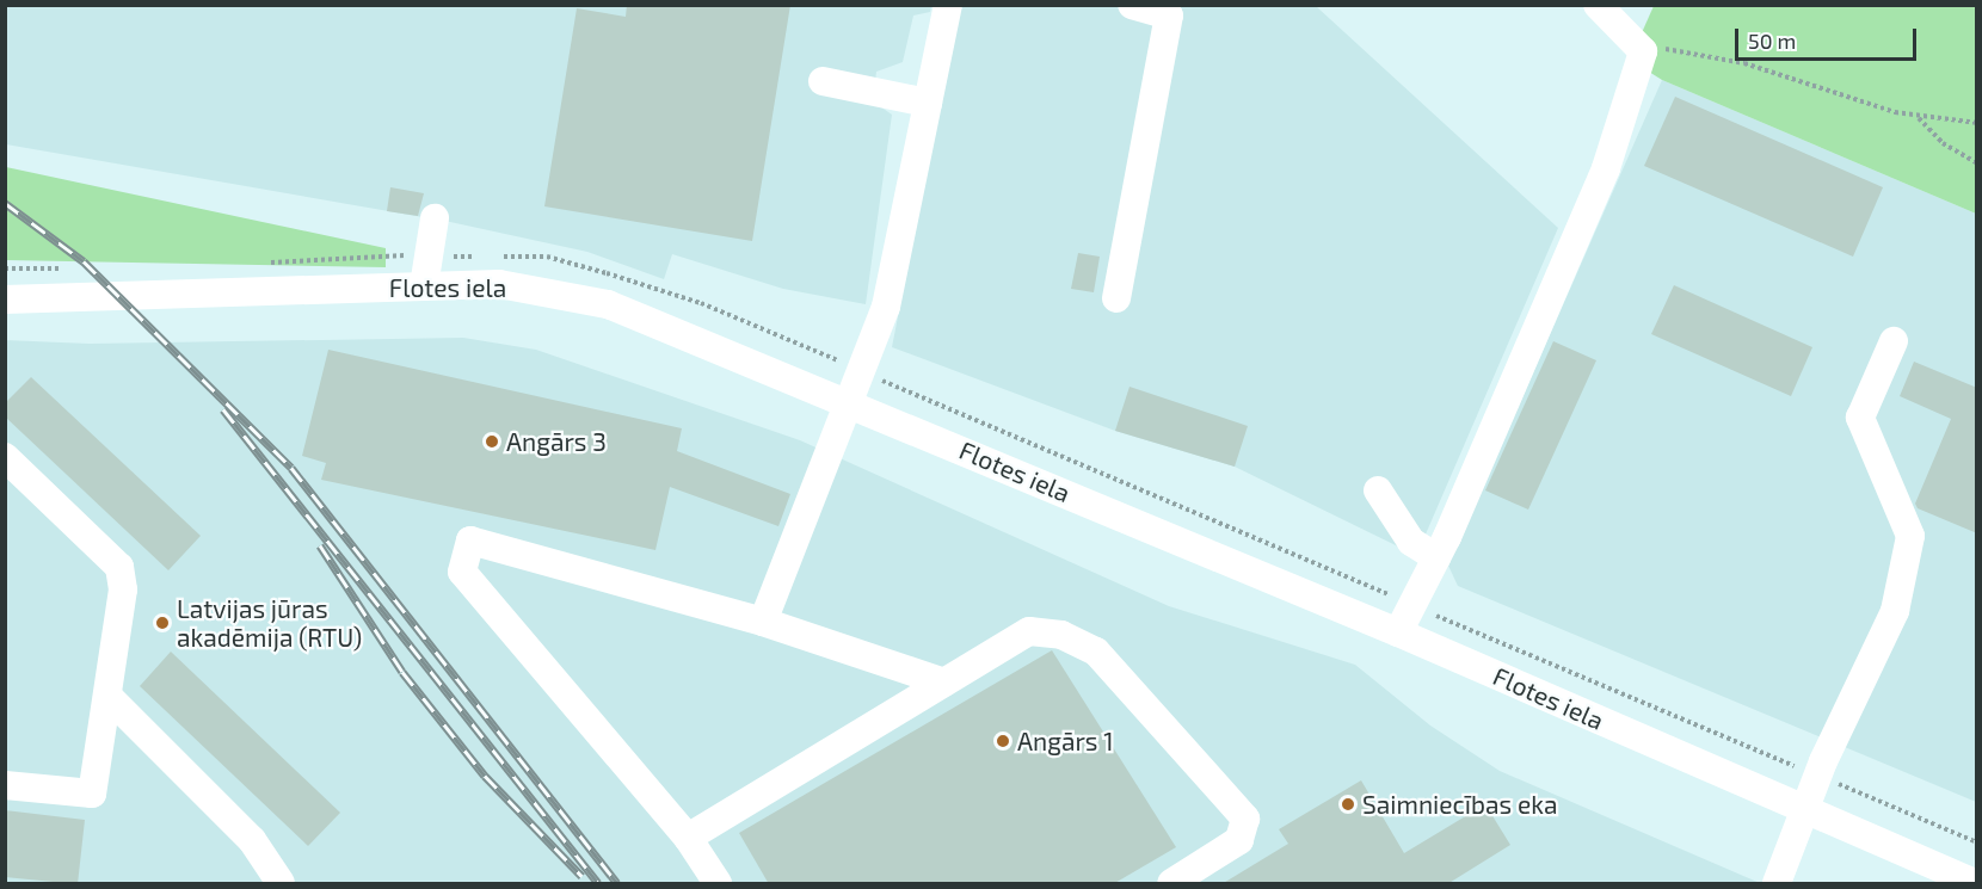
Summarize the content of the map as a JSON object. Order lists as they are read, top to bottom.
{
  "streets": {
    "street": ["Flotes iela"]
  },
  "places": [
    "Angārs 3",
    "Latvijas jūras akadēmija (RTU)",
    "Angārs 1",
    "Saimniecības eka"
  ],
  "scale_bar": "50 m"
}
